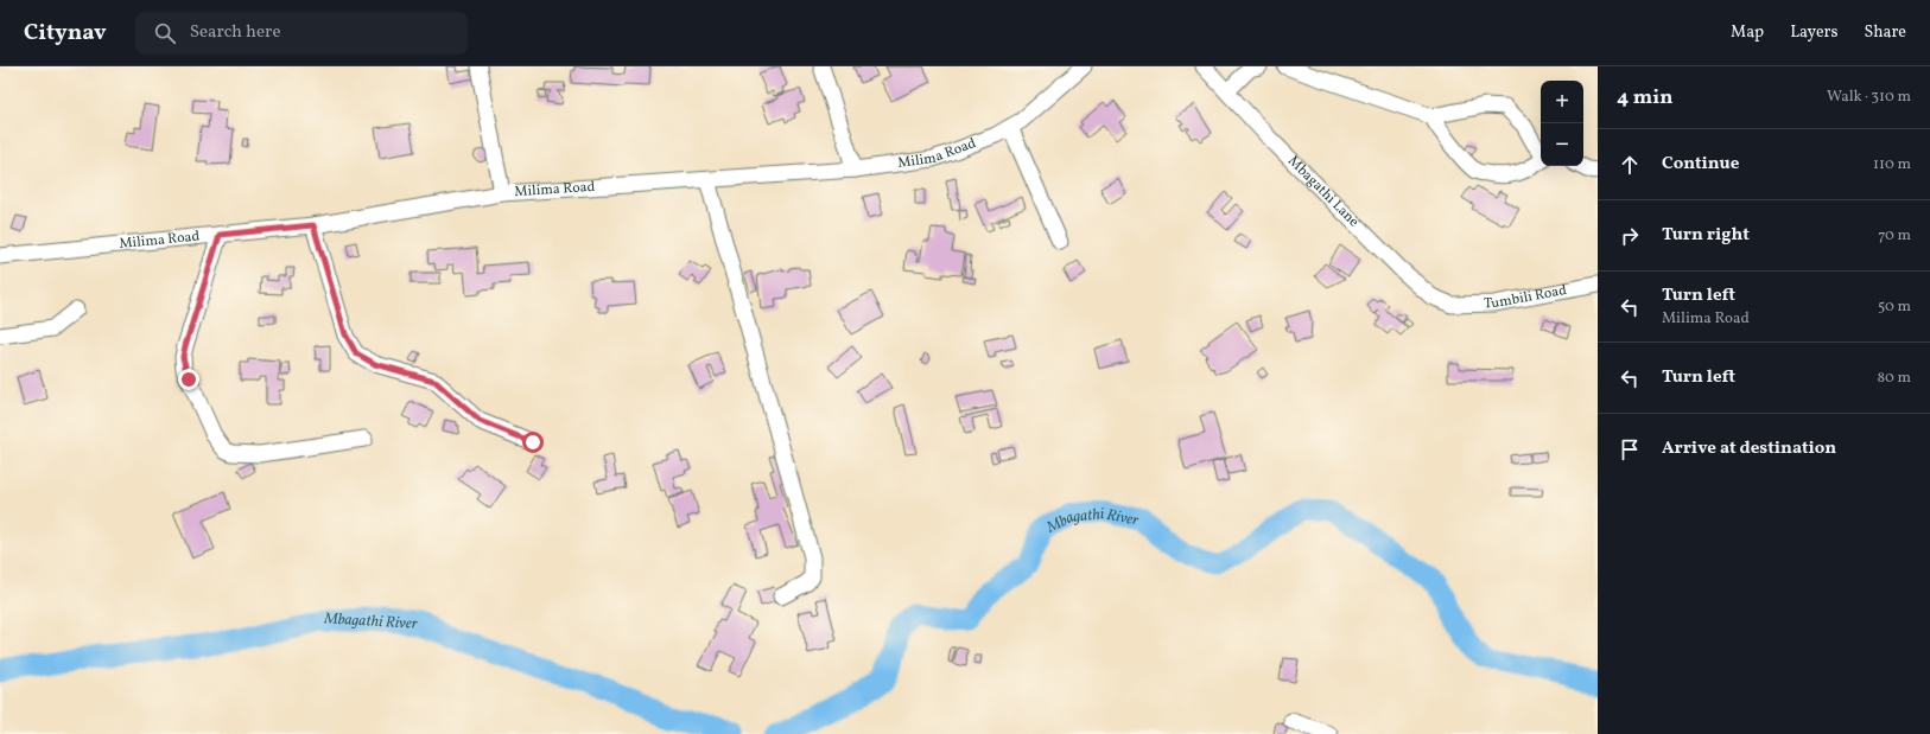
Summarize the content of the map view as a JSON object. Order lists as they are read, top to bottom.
{
  "streets": {
    "street": ["Milima Road", "Mbagathi Lane", "Tumbili Road"]
  },
  "crossings": [
    ["Mbagathi Lane", "Tumbili Road"]
  ],
  "water": ["Mbagathi River"],
  "page": {
    "header": "Citynav",
    "search": "Search here",
    "nav": ["Map", "Layers", "Share"],
    "heading": ["4 min", "Walk · 310 m"],
    "map_buttons": ["+", "−"],
    "list": [
      ["Continue", "110 m"],
      ["Turn right", "70 m"],
      ["Turn left", "Milima Road", "50 m"],
      ["Turn left", "80 m"],
      "Arrive at destination"
    ]
  }
}
